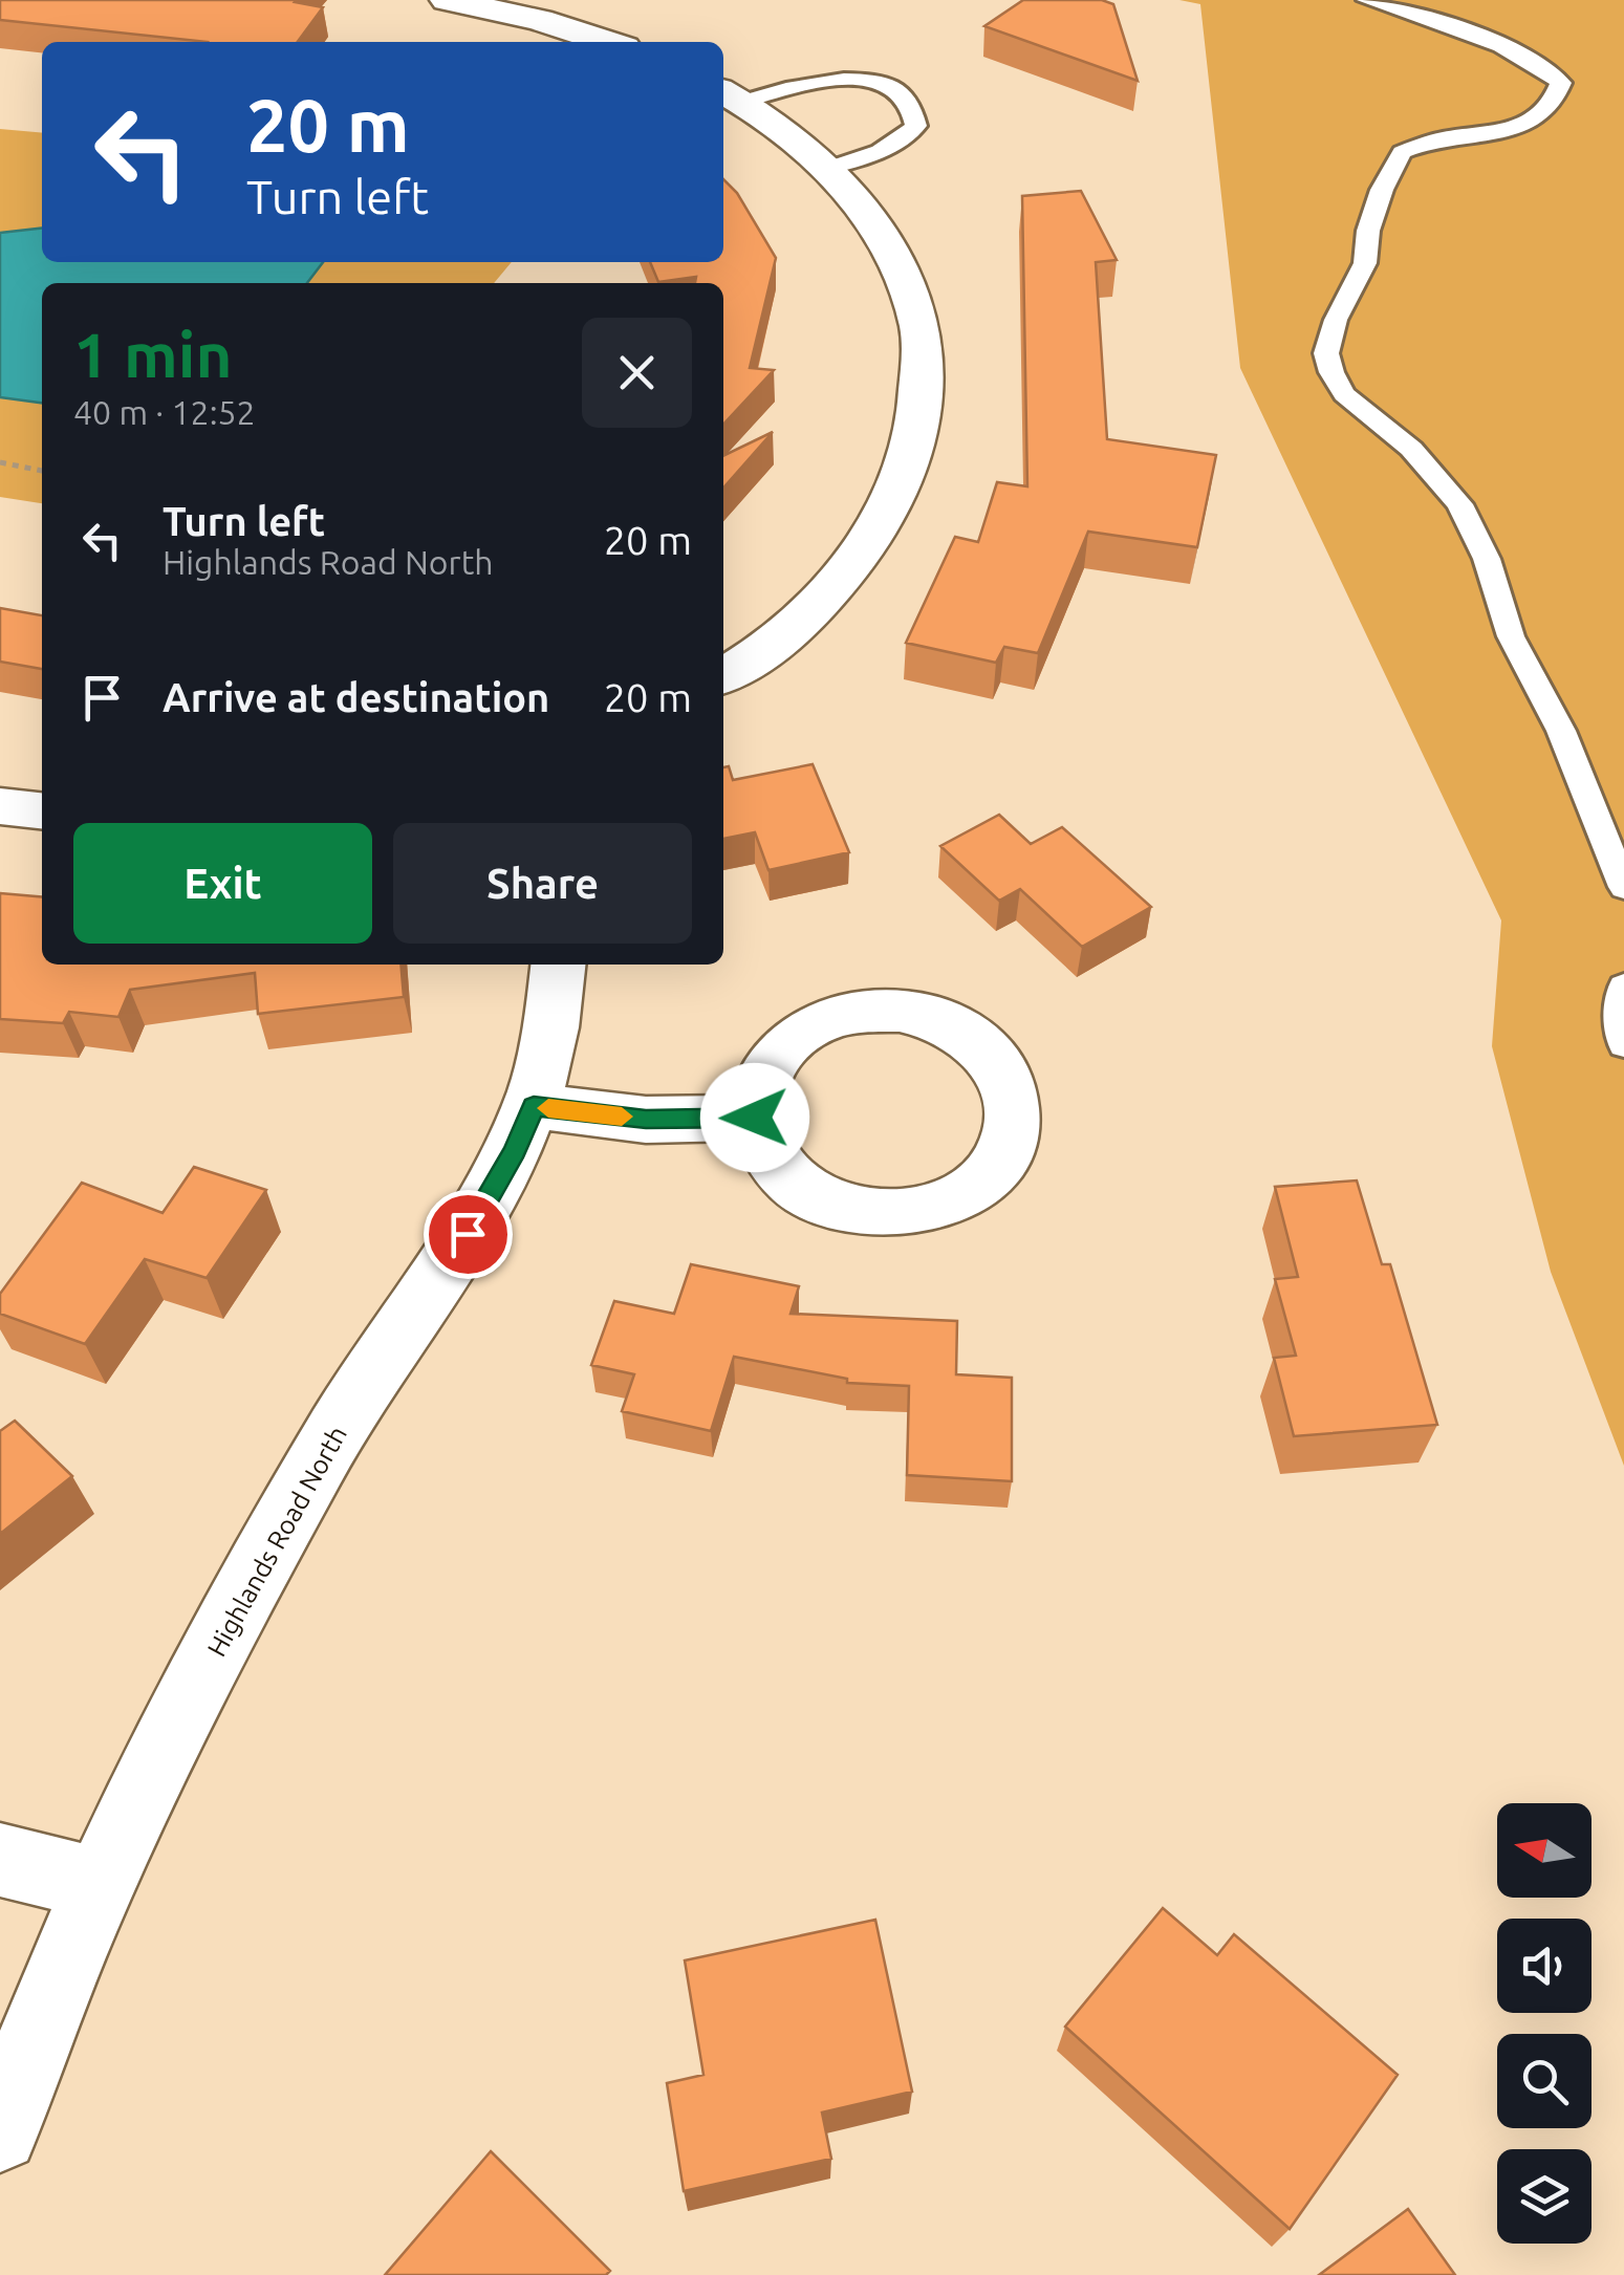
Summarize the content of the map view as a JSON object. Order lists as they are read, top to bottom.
{
  "streets": {
    "street": ["Highlands Road North"]
  },
  "north": "left",
  "page": {
    "turn": ["20 m", "Turn left"],
    "heading": ["1 min", "40 m · 12:52"],
    "list": [
      {
        "name": "Turn left",
        "note": "Highlands Road North",
        "value": "20 m"
      },
      {
        "name": "Arrive at destination",
        "value": "20 m"
      }
    ],
    "buttons": ["Exit", "Share"]
  }
}
